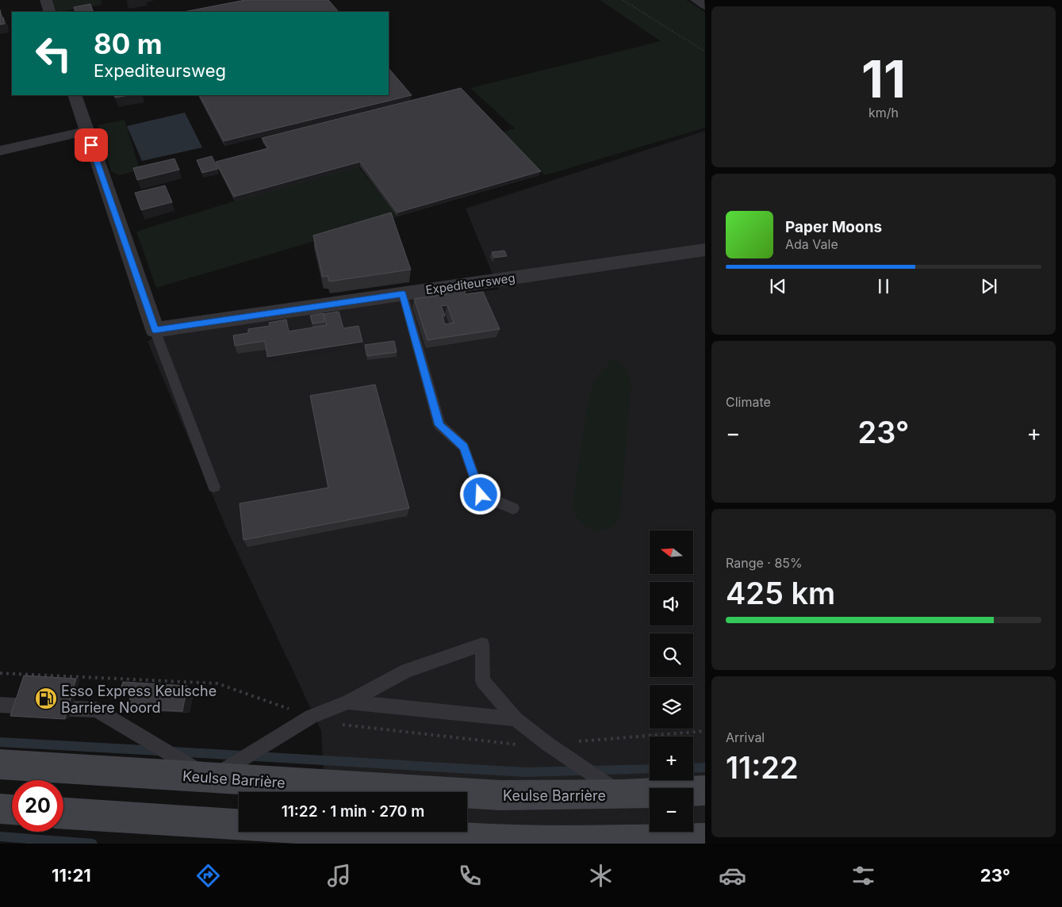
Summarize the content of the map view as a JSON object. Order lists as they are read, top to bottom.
{
  "streets": {
    "main road": ["Keulse Barrière"],
    "street": ["Expediteursweg"]
  },
  "places": {
    "fuel station": ["Esso Express Keulsche Barriere Noord"]
  },
  "north": "left",
  "page": {
    "tile": [
      ["11", "km/h"],
      "Climate",
      ["Range · 85%", "425 km"],
      ["Arrival", "11:22"]
    ],
    "turn": ["80 m", "Expediteursweg"],
    "song": ["Paper Moons", "Ada Vale"],
    "heat": ["−", "23°", "+"],
    "map_buttons": ["+", "−"],
    "limit": "20",
    "trip": "11:22 · 1 min · 270 m",
    "tabs": ["11:21", "23°"]
  }
}
